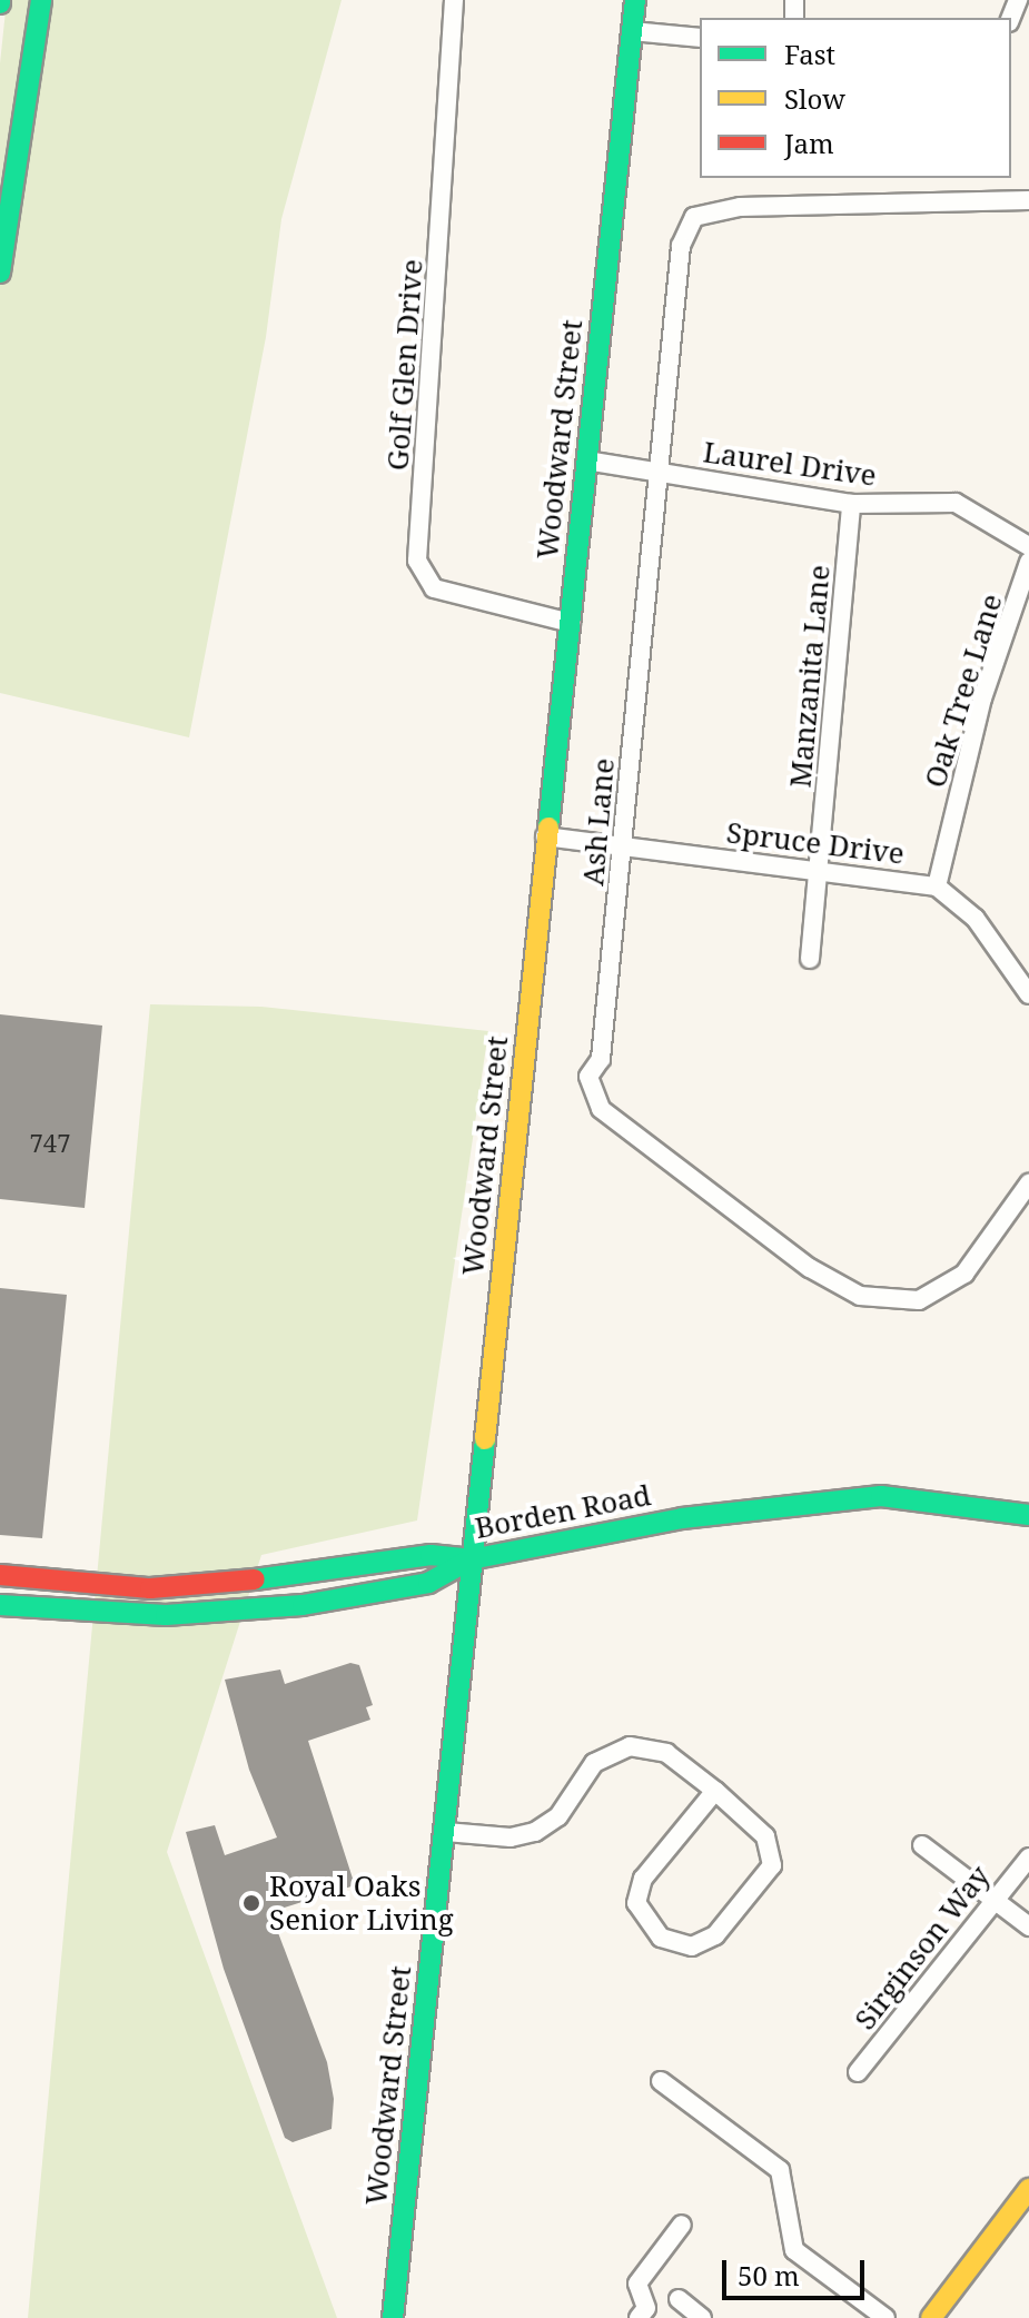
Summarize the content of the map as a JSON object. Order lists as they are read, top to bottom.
{
  "streets": {
    "main road": ["Woodward Street", "Borden Road"],
    "street": [
      "Golf Glen Drive",
      "Laurel Drive",
      "Manzanita Lane",
      "Oak Tree Lane",
      "Ash Lane",
      "Spruce Drive",
      "Sirginson Way"
    ]
  },
  "crossings": [
    ["Golf Glen Drive", "Woodward Street"],
    ["Woodward Street", "Laurel Drive"],
    ["Woodward Street", "Spruce Drive"],
    ["Woodward Street", "Borden Road"],
    ["Laurel Drive", "Manzanita Lane"],
    ["Laurel Drive", "Ash Lane"],
    ["Manzanita Lane", "Spruce Drive"],
    ["Oak Tree Lane", "Spruce Drive"],
    ["Ash Lane", "Spruce Drive"]
  ],
  "places": ["Royal Oaks Senior Living"],
  "house_numbers": ["747"],
  "legend": ["Fast", "Slow", "Jam"],
  "scale_bar": "50 m"
}
